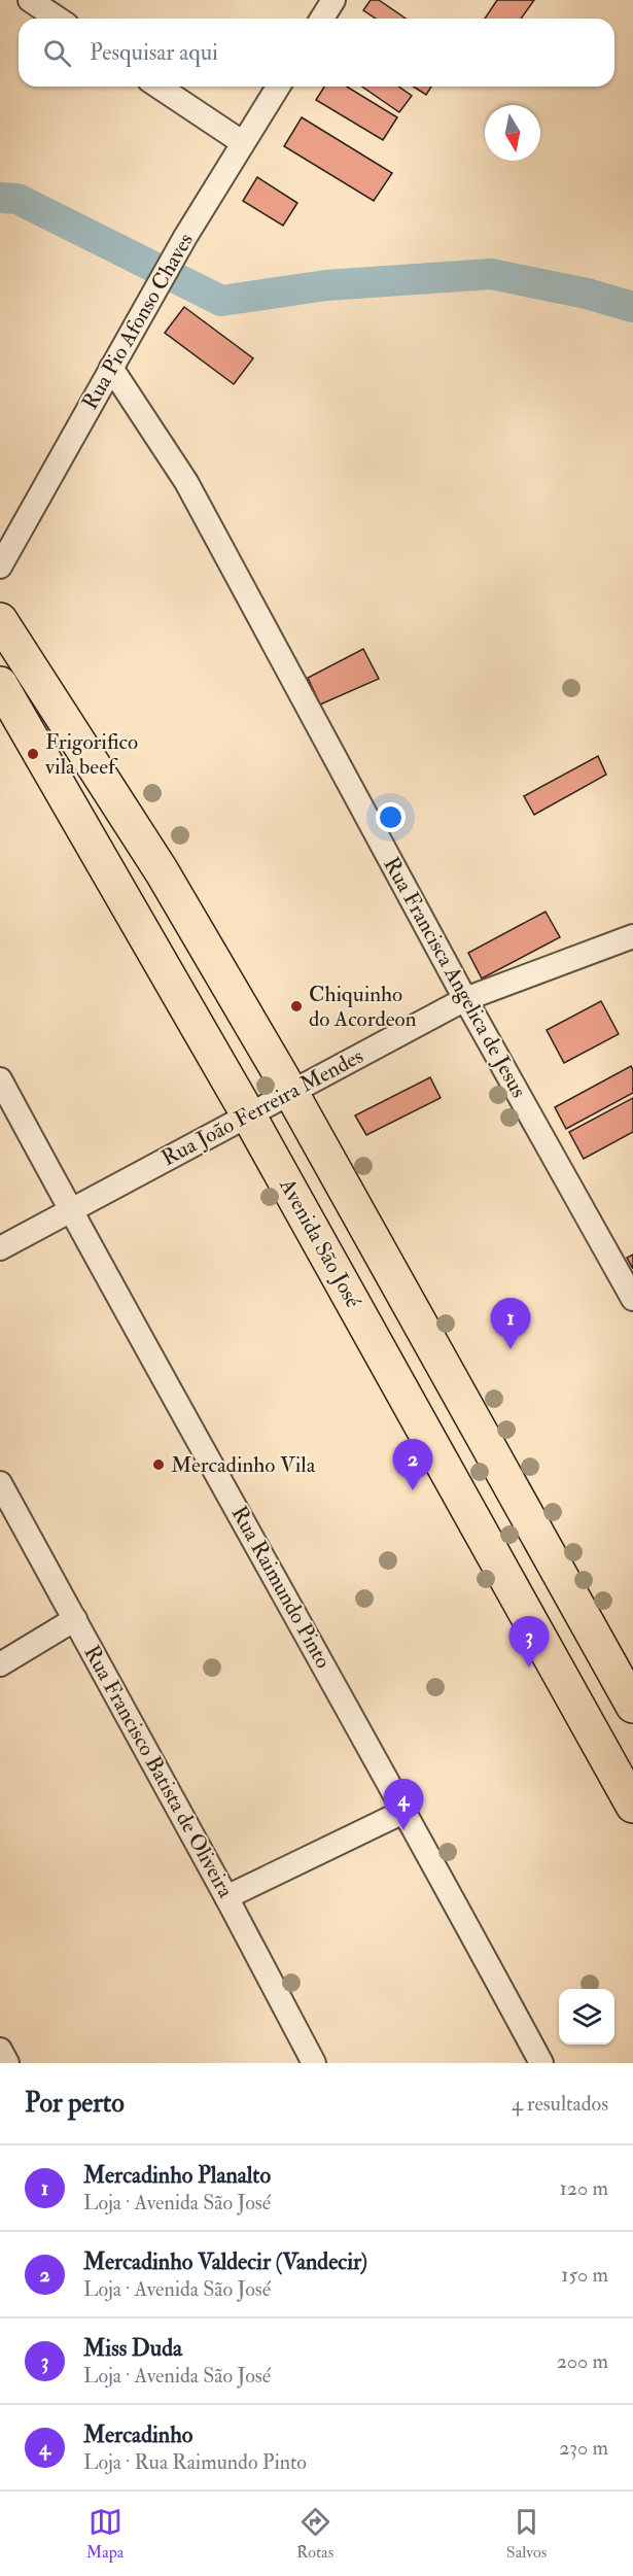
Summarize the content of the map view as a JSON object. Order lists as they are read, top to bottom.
{
  "streets": {
    "main road": ["Avenida São José"],
    "street": [
      "Rua Pio Afonso Chaves",
      "Rua Francisca Angelica de Jesus",
      "Rua João Ferreira Mendes",
      "Rua Raimundo Pinto",
      "Rua Francisco Batista de Oliveira"
    ]
  },
  "crossings": [
    ["Rua Pio Afonso Chaves", "Rua Francisca Angelica de Jesus"],
    ["Rua Francisca Angelica de Jesus", "Rua João Ferreira Mendes"],
    ["Rua João Ferreira Mendes", "Avenida São José"],
    ["Rua João Ferreira Mendes", "Rua Raimundo Pinto"]
  ],
  "places": ["Frigorifico vila beef", "Chiquinho do Acordeon", "Mercadinho Vila"],
  "north": "bottom",
  "page": {
    "search": "Pesquisar aqui",
    "pins": [
      "1",
      "2",
      "3",
      "4"
    ],
    "heading": ["Por perto", "4 resultados"],
    "list": [
      {
        "mark": "1",
        "name": "Mercadinho Planalto",
        "note": "Loja · Avenida São José",
        "value": "120 m"
      },
      {
        "mark": "2",
        "name": "Mercadinho Valdecir (Vandecir)",
        "note": "Loja · Avenida São José",
        "value": "150 m"
      },
      {
        "mark": "3",
        "name": "Miss Duda",
        "note": "Loja · Avenida São José",
        "value": "200 m"
      },
      {
        "mark": "4",
        "name": "Mercadinho",
        "note": "Loja · Rua Raimundo Pinto",
        "value": "230 m"
      }
    ],
    "nav": ["Mapa", "Rotas", "Salvos"]
  }
}
